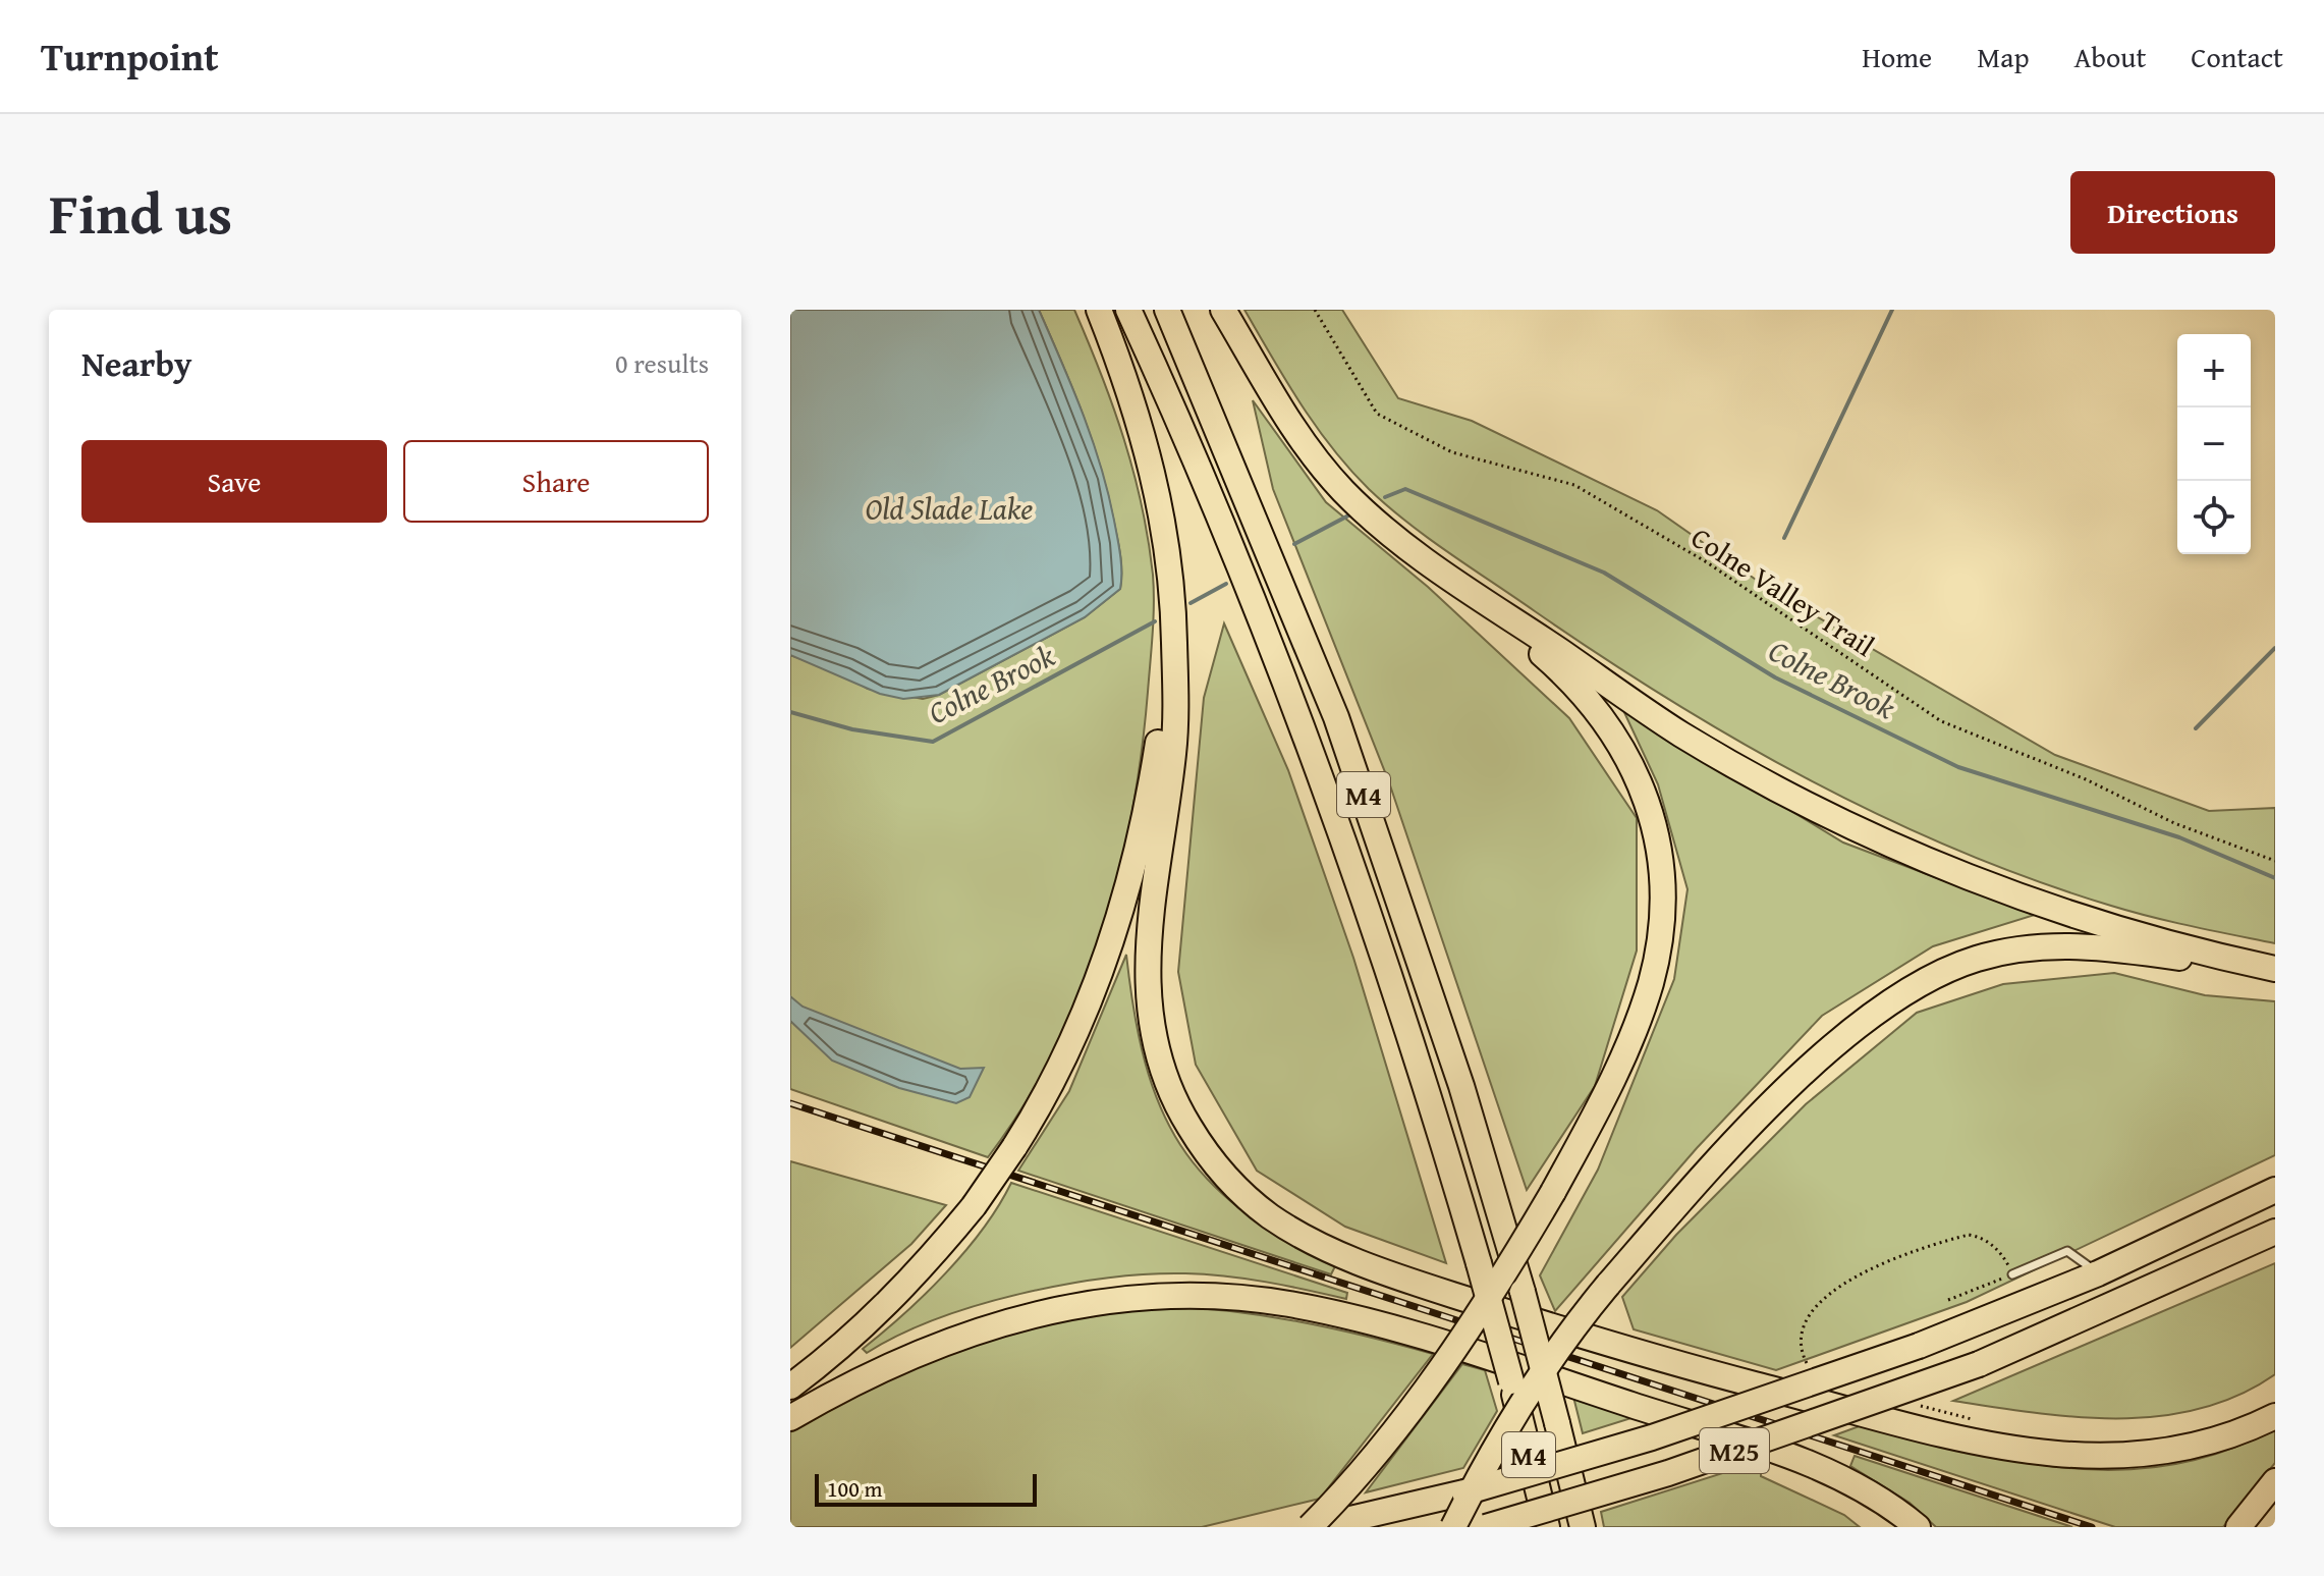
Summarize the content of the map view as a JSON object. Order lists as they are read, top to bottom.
{
  "streets": {
    "highway": ["M4", "M25"],
    "path": ["Colne Valley Trail"]
  },
  "water": ["Old Slade Lake", "Colne Brook"],
  "scale_bar": "100 m",
  "page": {
    "header": "Turnpoint",
    "nav": [
      "Home",
      "Map",
      "About",
      "Contact"
    ],
    "title": "Find us",
    "buttons": [
      "Directions",
      ["Save", "Share"]
    ],
    "heading": ["Nearby", "0 results"],
    "map_buttons": ["+", "−"],
    "scale": "100 m"
  }
}
